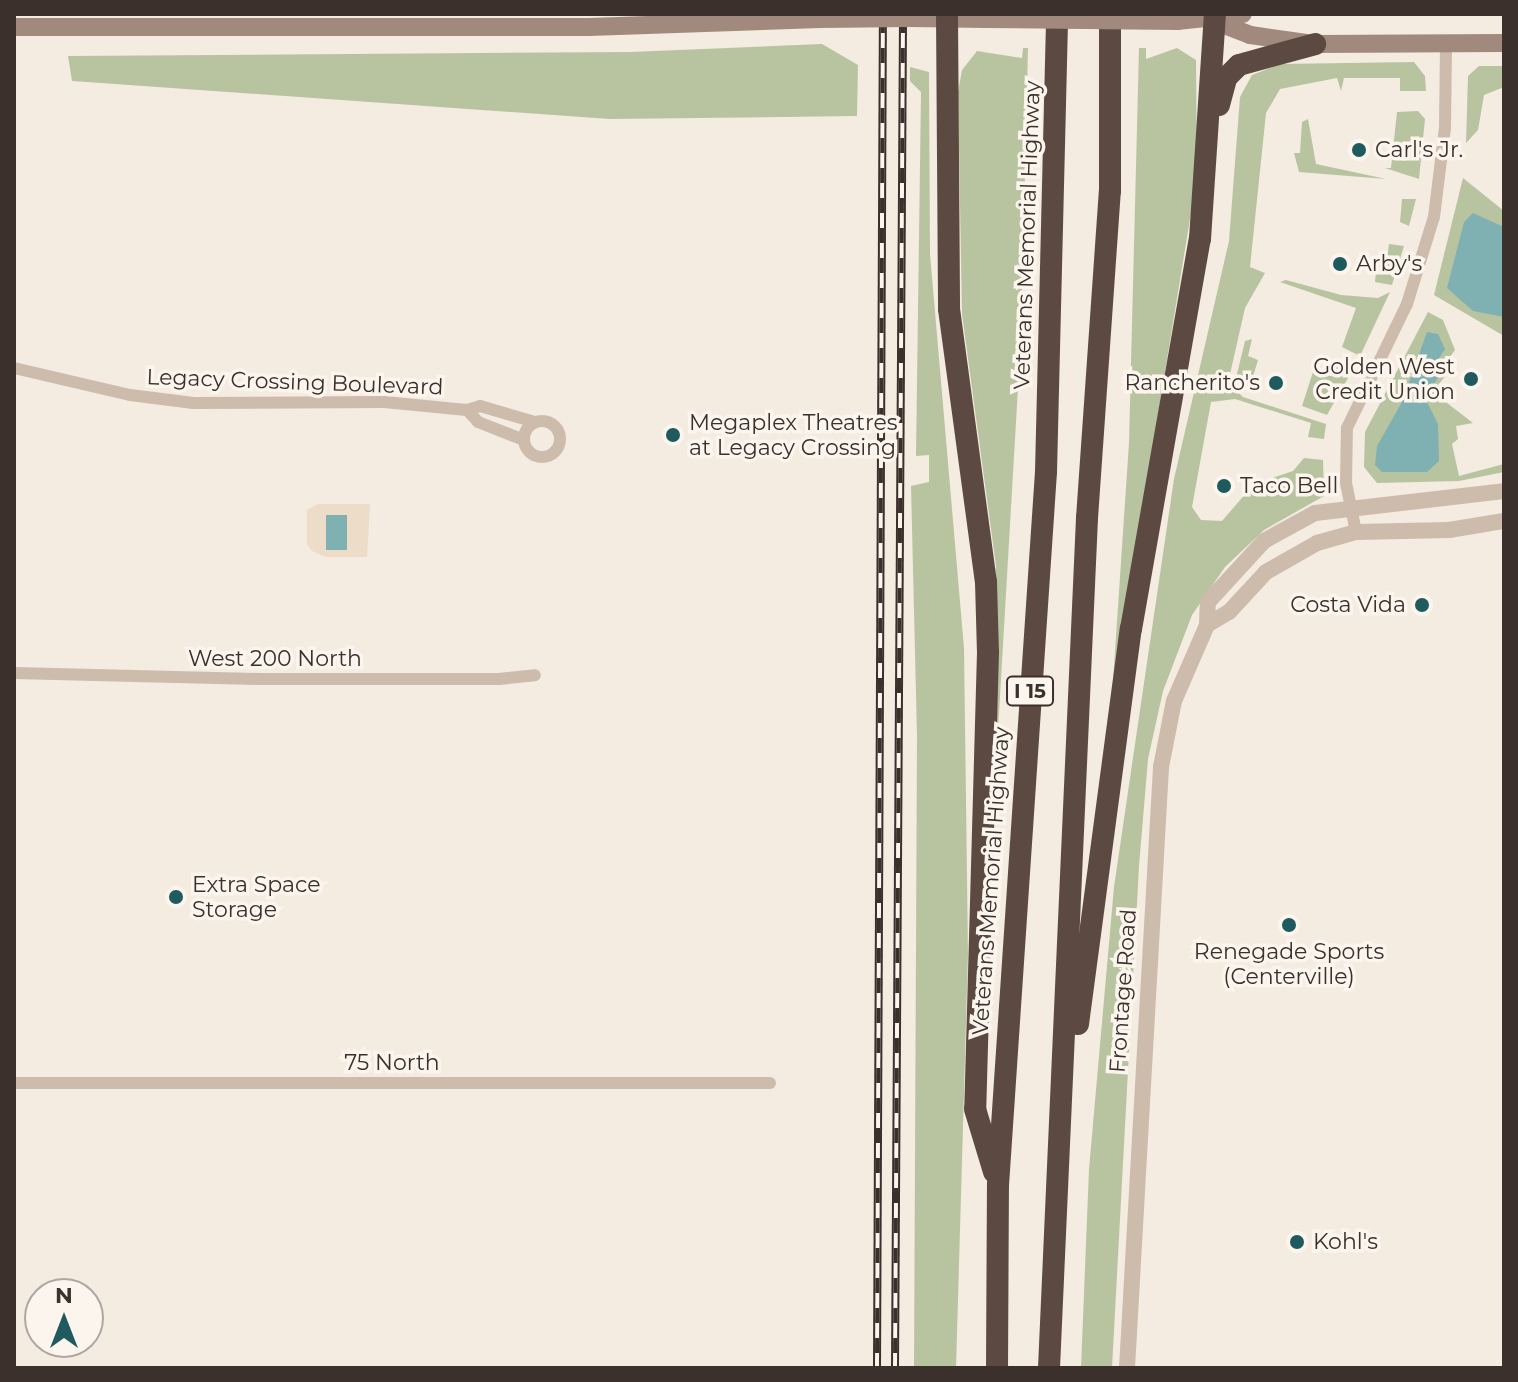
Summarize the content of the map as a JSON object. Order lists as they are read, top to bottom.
{
  "streets": {
    "highway": ["Veterans Memorial Highway", "I 15"],
    "street": [
      "Legacy Crossing Boulevard",
      "West 200 North",
      "Frontage Road",
      "75 North"
    ]
  },
  "places": [
    "Carl's Jr.",
    "Arby's",
    "Golden West Credit Union",
    "Rancherito's",
    "Megaplex Theatres at Legacy Crossing",
    "Taco Bell",
    "Costa Vida",
    "Extra Space Storage",
    "Renegade Sports (Centerville)",
    "Kohl's"
  ],
  "north": "top"
}
